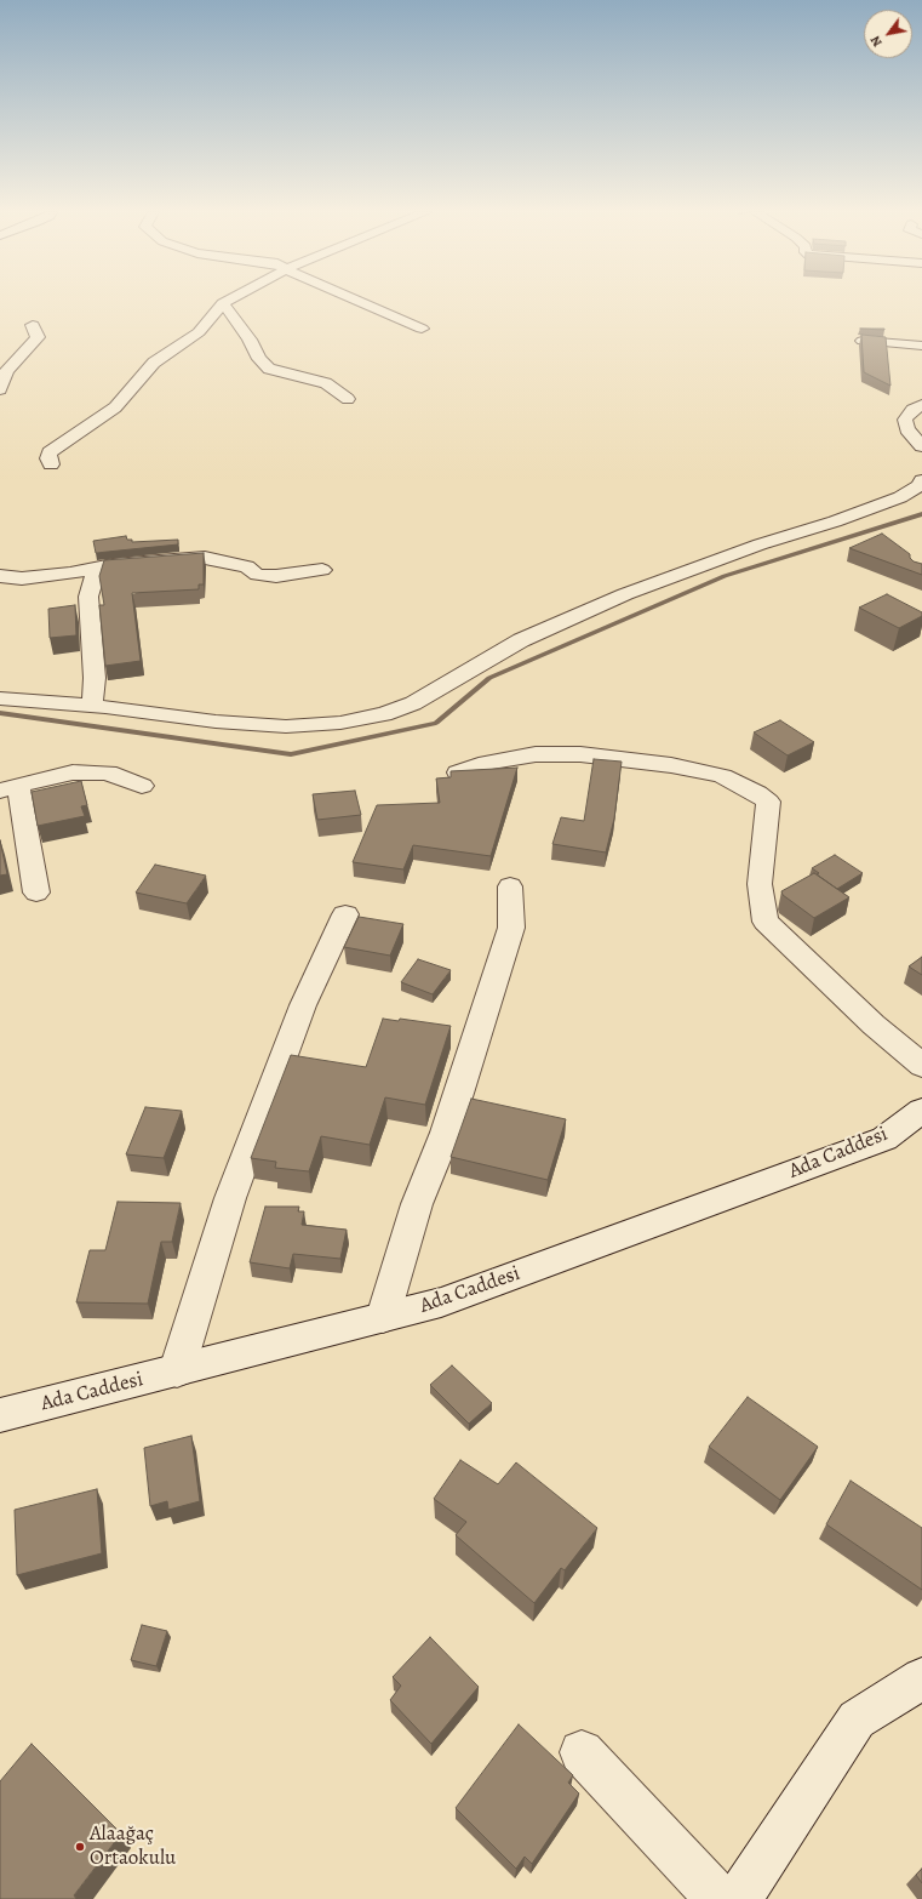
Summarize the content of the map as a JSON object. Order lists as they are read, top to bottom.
{
  "streets": {
    "street": ["Ada Caddesi"]
  },
  "places": ["Alaağaç Ortaokulu"],
  "north": "bottom left"
}
